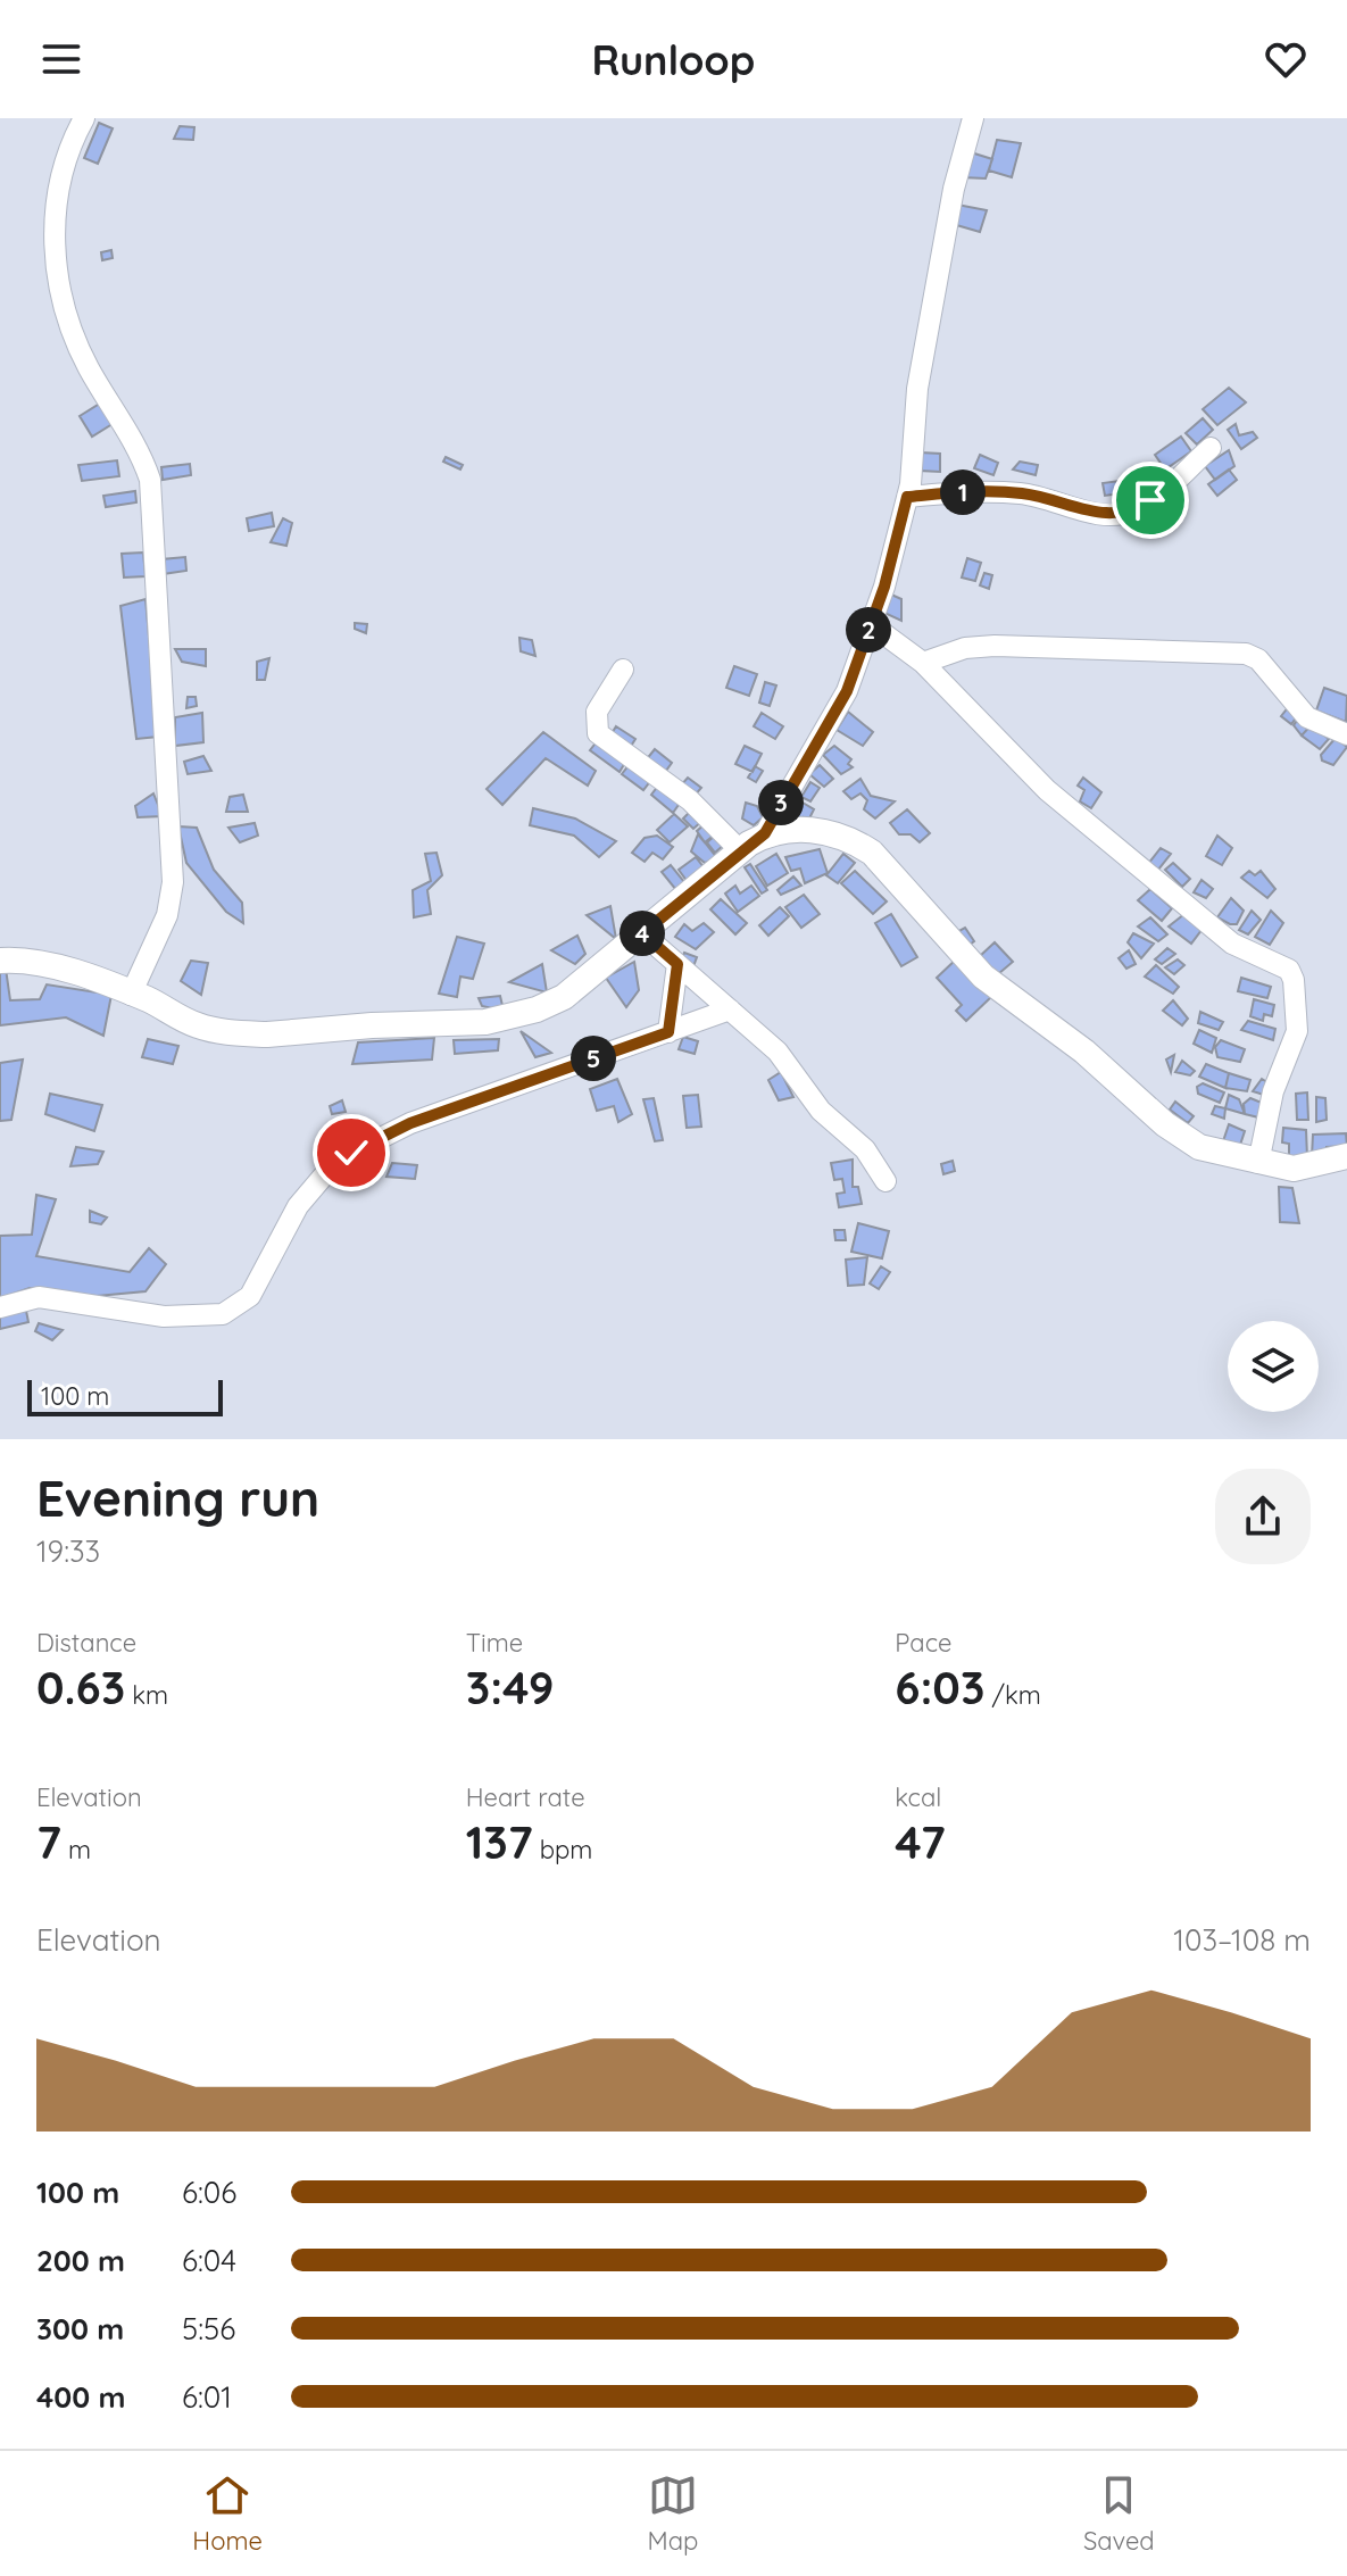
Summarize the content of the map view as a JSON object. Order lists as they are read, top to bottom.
{
  "scale_bar": "100 m",
  "page": {
    "header": "Runloop",
    "pins": [
      "1",
      "2",
      "3",
      "4",
      "5"
    ],
    "scale": "100 m",
    "heading": ["Evening run", "19:33"],
    "stats": [
      ["Distance", "0.63 km"],
      ["Time", "3:49"],
      ["Pace", "6:03 /km"],
      ["Elevation", "7 m"],
      ["Heart rate", "137 bpm"],
      ["kcal", "47"]
    ],
    "chart": ["Elevation", "103–108 m"],
    "list": [
      {
        "name": "100 m",
        "note": "6:06"
      },
      {
        "name": "200 m",
        "note": "6:04"
      },
      {
        "name": "300 m",
        "note": "5:56"
      },
      {
        "name": "400 m",
        "note": "6:01"
      }
    ],
    "tabs": ["Home", "Map", "Saved"]
  }
}
